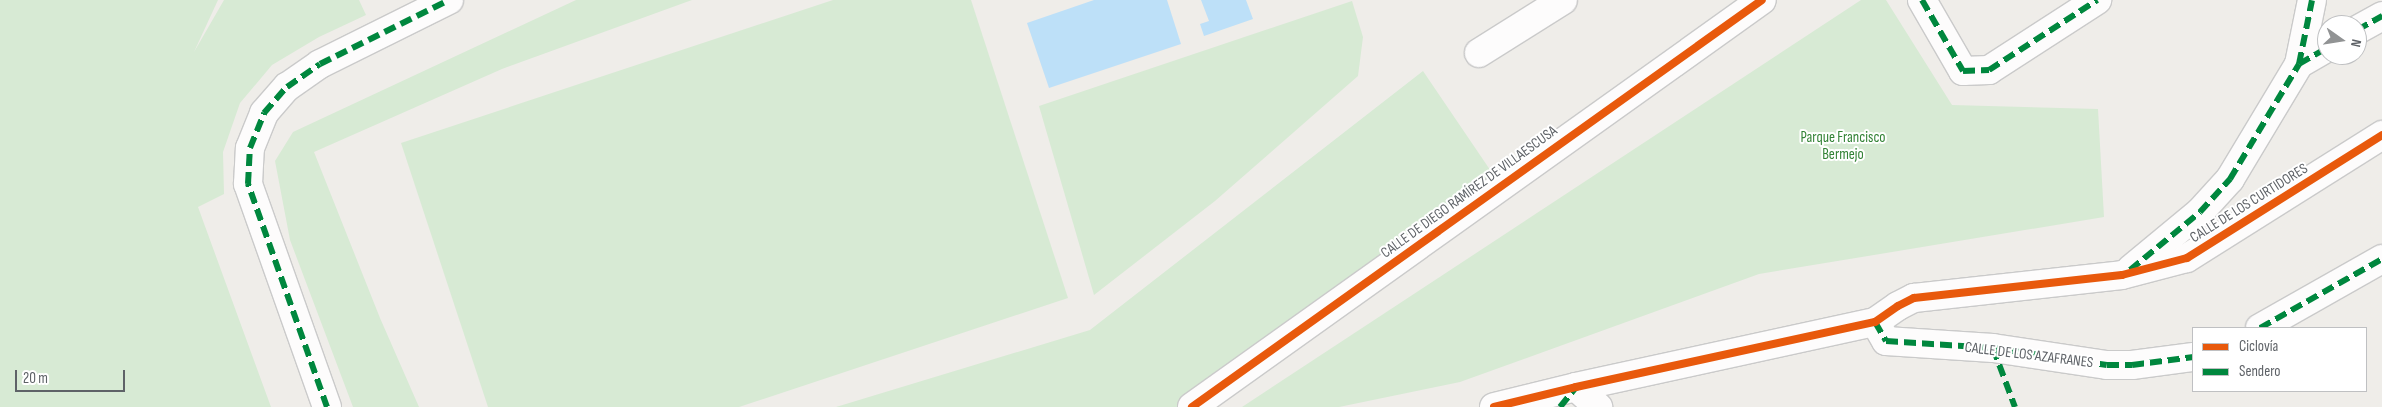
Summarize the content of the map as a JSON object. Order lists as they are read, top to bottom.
{
  "streets": {
    "street": ["CALLE DE DIEGO RAMÍREZ DE VILLAESCUSA", "CALLE DE LOS CURTIDORES", "CALLE DE LOS AZAFRANES"]
  },
  "crossings": [
    ["CALLE DE LOS CURTIDORES", "CALLE DE LOS AZAFRANES"]
  ],
  "parks": ["Parque Francisco Bermejo"],
  "legend": ["Ciclovía", "Sendero"],
  "scale_bar": "20 m",
  "north": "right"
}
